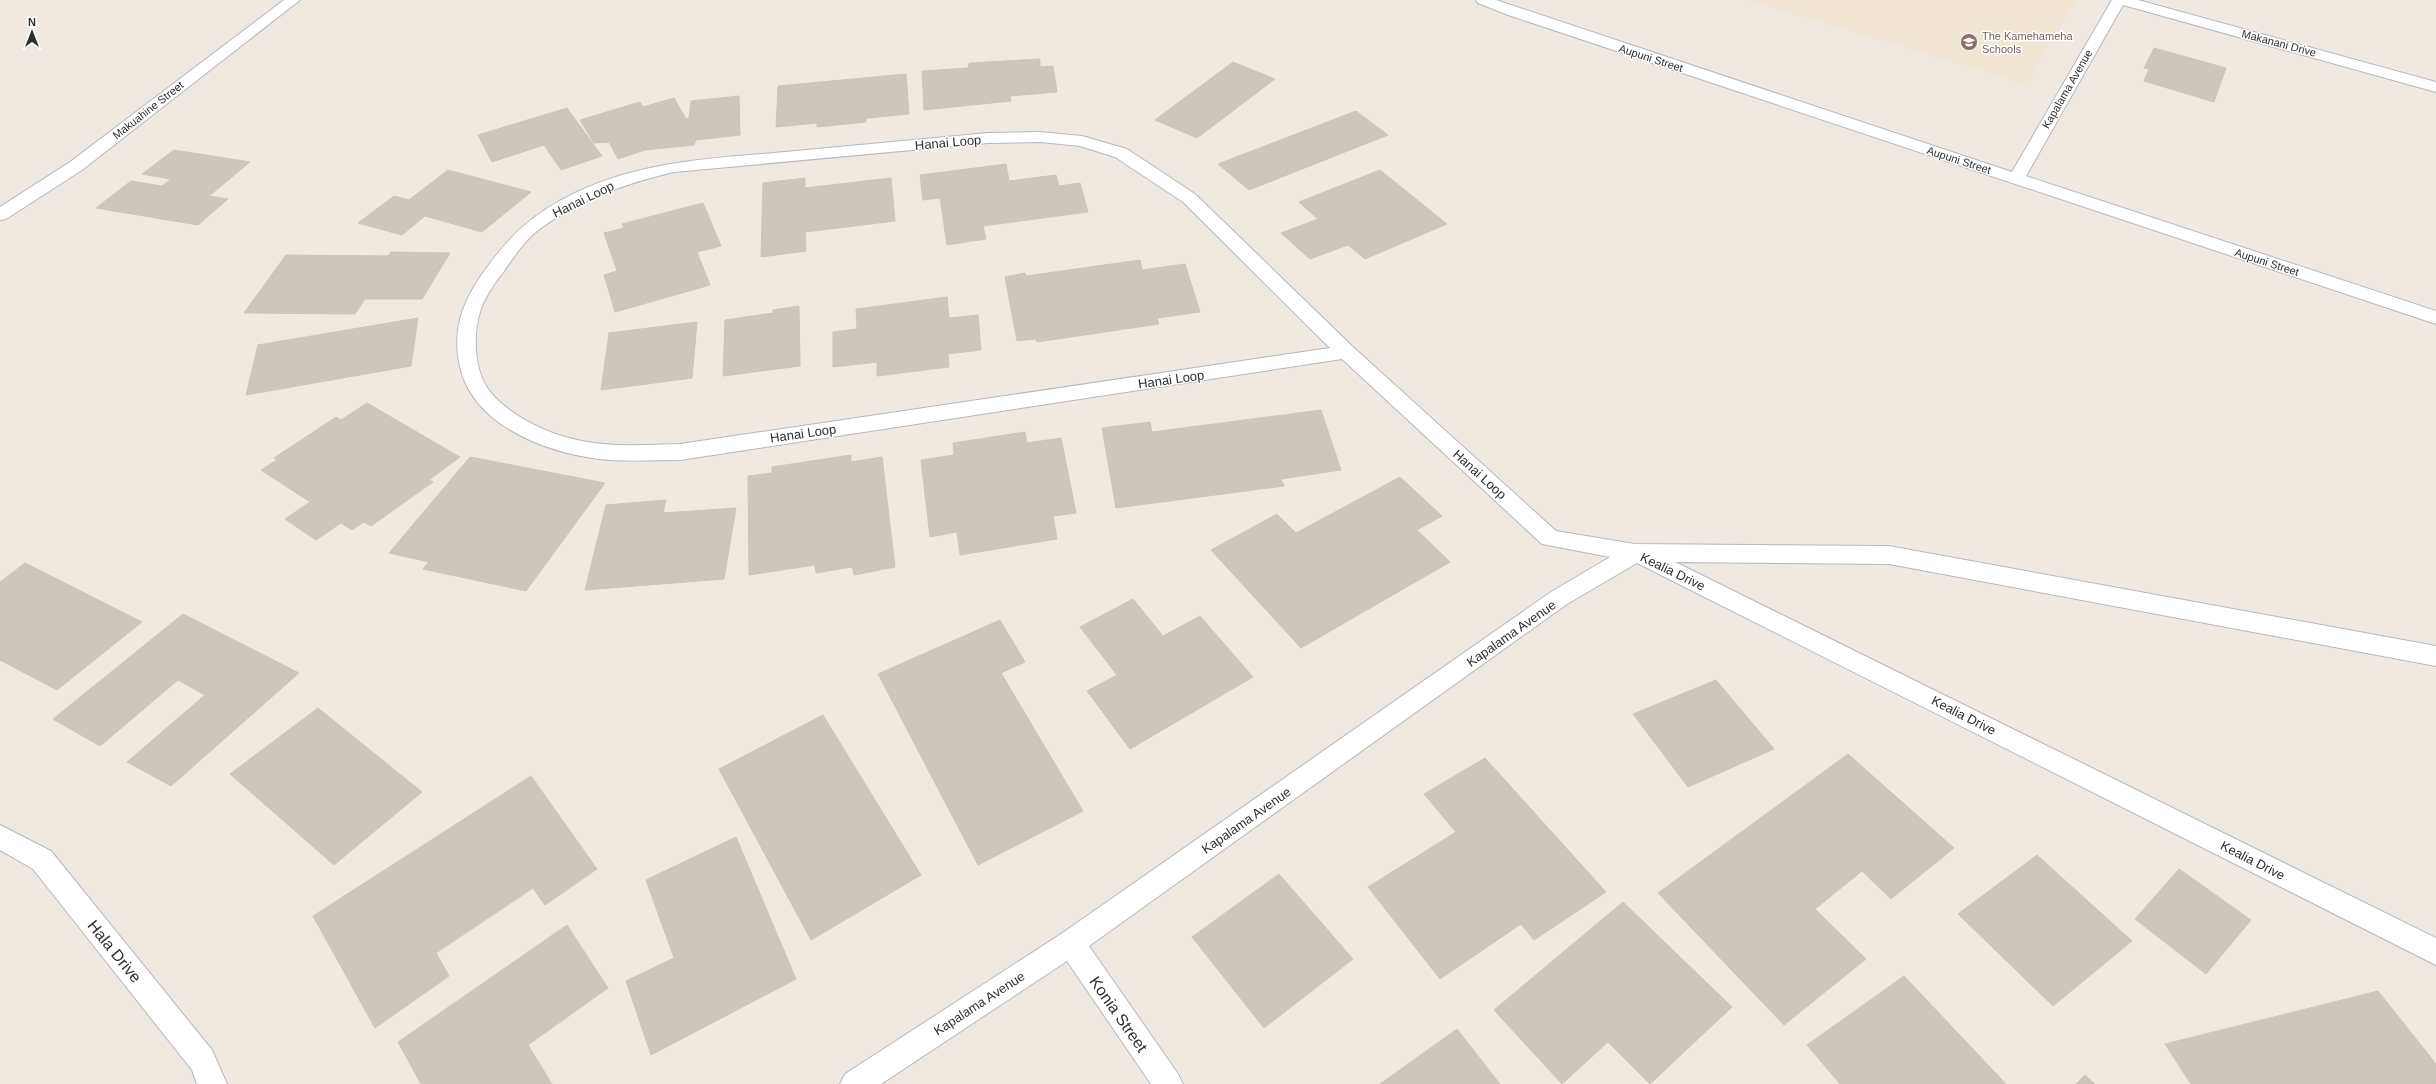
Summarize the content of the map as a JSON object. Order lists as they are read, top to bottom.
{
  "streets": {
    "street": [
      "Makanani Drive",
      "Aupuni Street",
      "Kapalama Avenue",
      "Makuahine Street",
      "Hanai Loop",
      "Kealia Drive",
      "Hala Drive",
      "Konia Street"
    ]
  },
  "crossings": [
    ["Makanani Drive", "Kapalama Avenue"],
    ["Aupuni Street", "Kapalama Avenue"],
    ["Kapalama Avenue", "Hanai Loop"],
    ["Kapalama Avenue", "Kealia Drive"],
    ["Kapalama Avenue", "Konia Street"],
    ["Hanai Loop", "Kealia Drive"]
  ],
  "places": {
    "school or university": ["The Kamehameha Schools"]
  },
  "north": "top"
}
